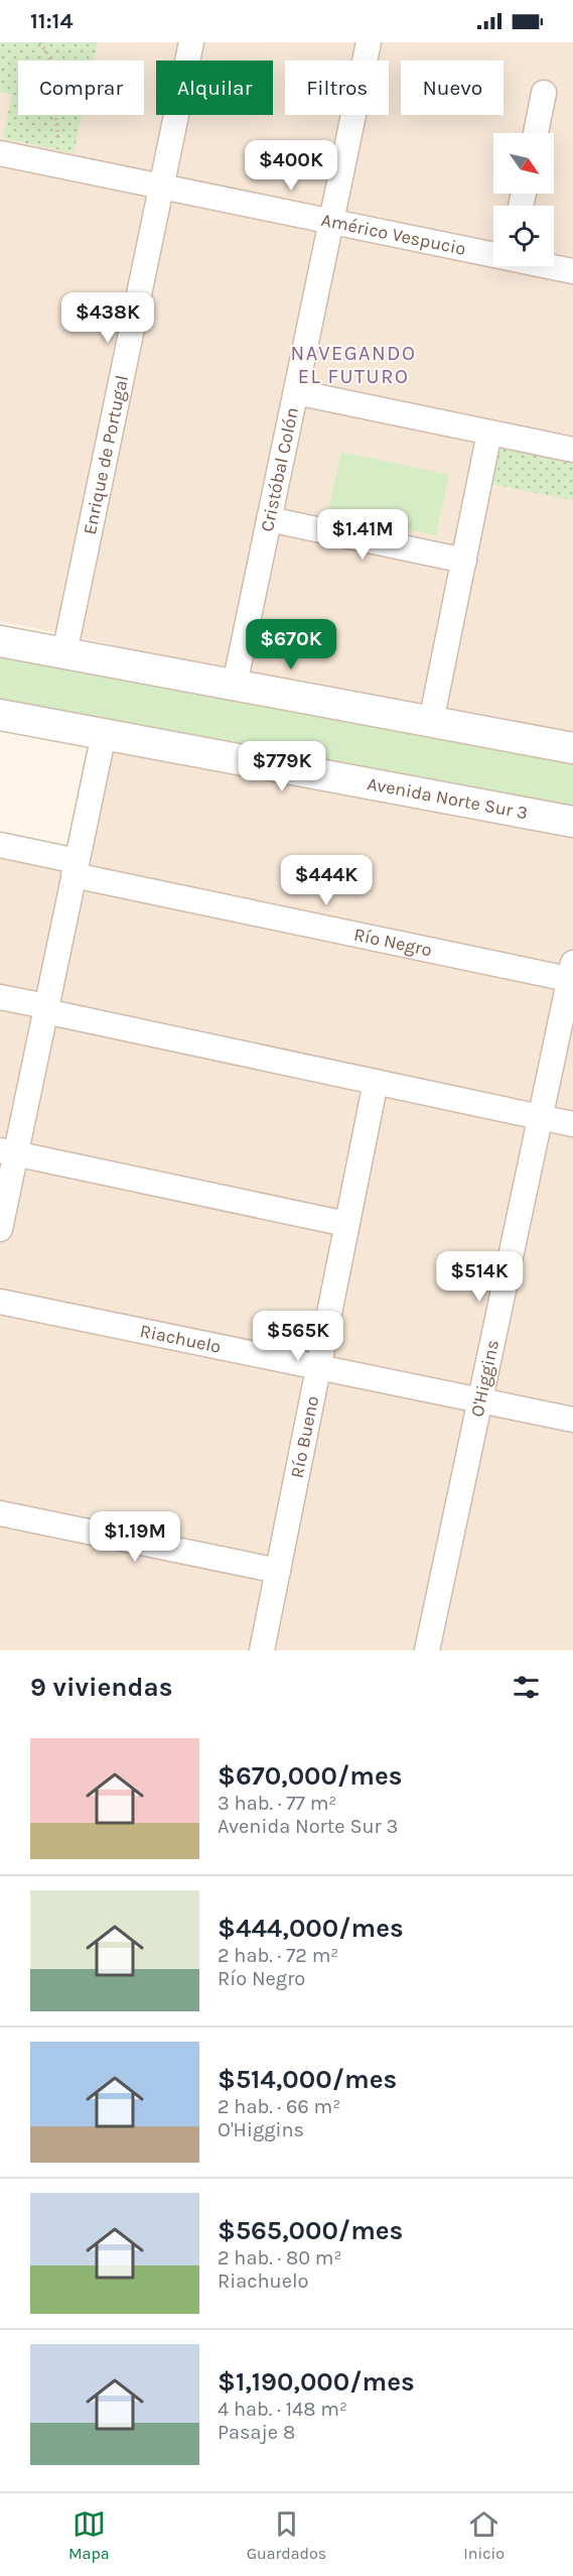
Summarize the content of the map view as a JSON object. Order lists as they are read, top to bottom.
{
  "streets": {
    "street": [
      "Américo Vespucio",
      "Enrique de Portugal",
      "Cristóbal Colón",
      "Avenida Norte Sur 3",
      "Río Negro",
      "Riachuelo",
      "O'Higgins",
      "Río Bueno"
    ]
  },
  "crossings": [
    ["Américo Vespucio", "Enrique de Portugal"],
    ["Américo Vespucio", "Cristóbal Colón"],
    ["Río Negro", "O'Higgins"],
    ["Riachuelo", "O'Higgins"],
    ["Riachuelo", "Río Bueno"]
  ],
  "districts": ["NAVEGANDO EL FUTURO"],
  "north": "bottom right",
  "page": {
    "status": "11:14",
    "chip": [
      "Comprar",
      "Alquilar",
      "Filtros",
      "Nuevo"
    ],
    "price": [
      "$400K",
      "$438K",
      "$1.41M",
      "$670K",
      "$779K",
      "$444K",
      "$514K",
      "$565K",
      "$1.19M"
    ],
    "heading": "9 viviendas",
    "list": [
      {
        "name": "$670,000/mes",
        "note": "3 hab. · 77 m² · Avenida Norte Sur 3"
      },
      {
        "name": "$444,000/mes",
        "note": "2 hab. · 72 m² · Río Negro"
      },
      {
        "name": "$514,000/mes",
        "note": "2 hab. · 66 m² · O'Higgins"
      },
      {
        "name": "$565,000/mes",
        "note": "2 hab. · 80 m² · Riachuelo"
      },
      {
        "name": "$1,190,000/mes",
        "note": "4 hab. · 148 m² · Pasaje 8"
      }
    ],
    "tabs": ["Mapa", "Guardados", "Inicio"]
  }
}
